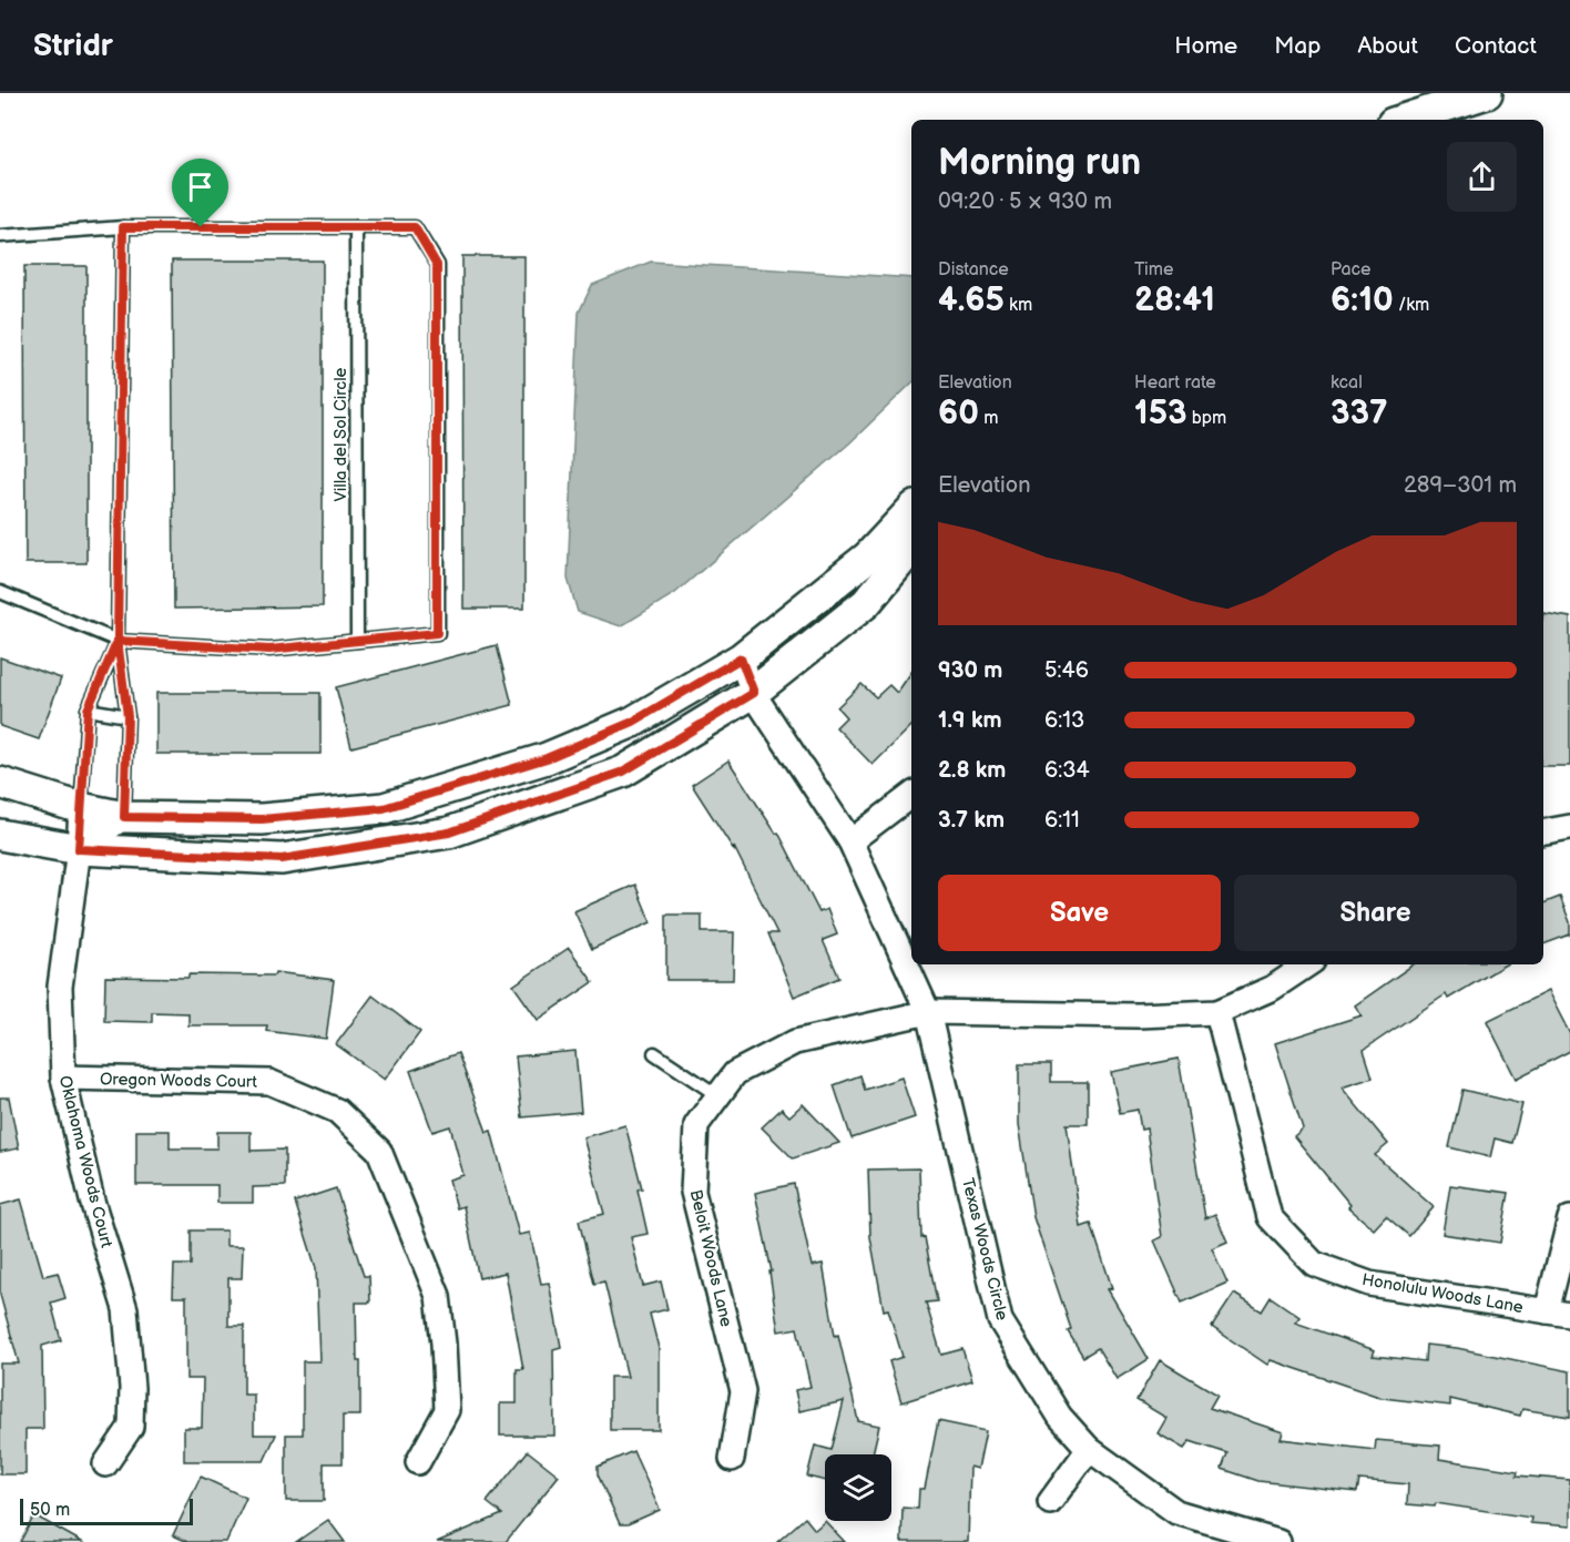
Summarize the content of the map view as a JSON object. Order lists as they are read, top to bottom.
{
  "streets": {
    "street": [
      "Oregon Woods Court",
      "Oklahoma Woods Court",
      "Texas Woods Circle",
      "Beloit Woods Lane",
      "Honolulu Woods Lane"
    ],
    "lane": ["Villa del Sol Circle"]
  },
  "crossings": [
    ["Oregon Woods Court", "Oklahoma Woods Court"],
    ["Texas Woods Circle", "Beloit Woods Lane"]
  ],
  "scale_bar": "50 m",
  "page": {
    "header": "Stridr",
    "nav": [
      "Home",
      "Map",
      "About",
      "Contact"
    ],
    "heading": ["Morning run", "09:20 · 5 × 930 m"],
    "stats": [
      ["Distance", "4.65 km"],
      ["Time", "28:41"],
      ["Pace", "6:10 /km"],
      ["Elevation", "60 m"],
      ["Heart rate", "153 bpm"],
      ["kcal", "337"]
    ],
    "chart": ["Elevation", "289–301 m"],
    "list": [
      {
        "name": "930 m",
        "note": "5:46"
      },
      {
        "name": "1.9 km",
        "note": "6:13"
      },
      {
        "name": "2.8 km",
        "note": "6:34"
      },
      {
        "name": "3.7 km",
        "note": "6:11"
      }
    ],
    "buttons": ["Save", "Share"],
    "scale": "50 m"
  }
}
